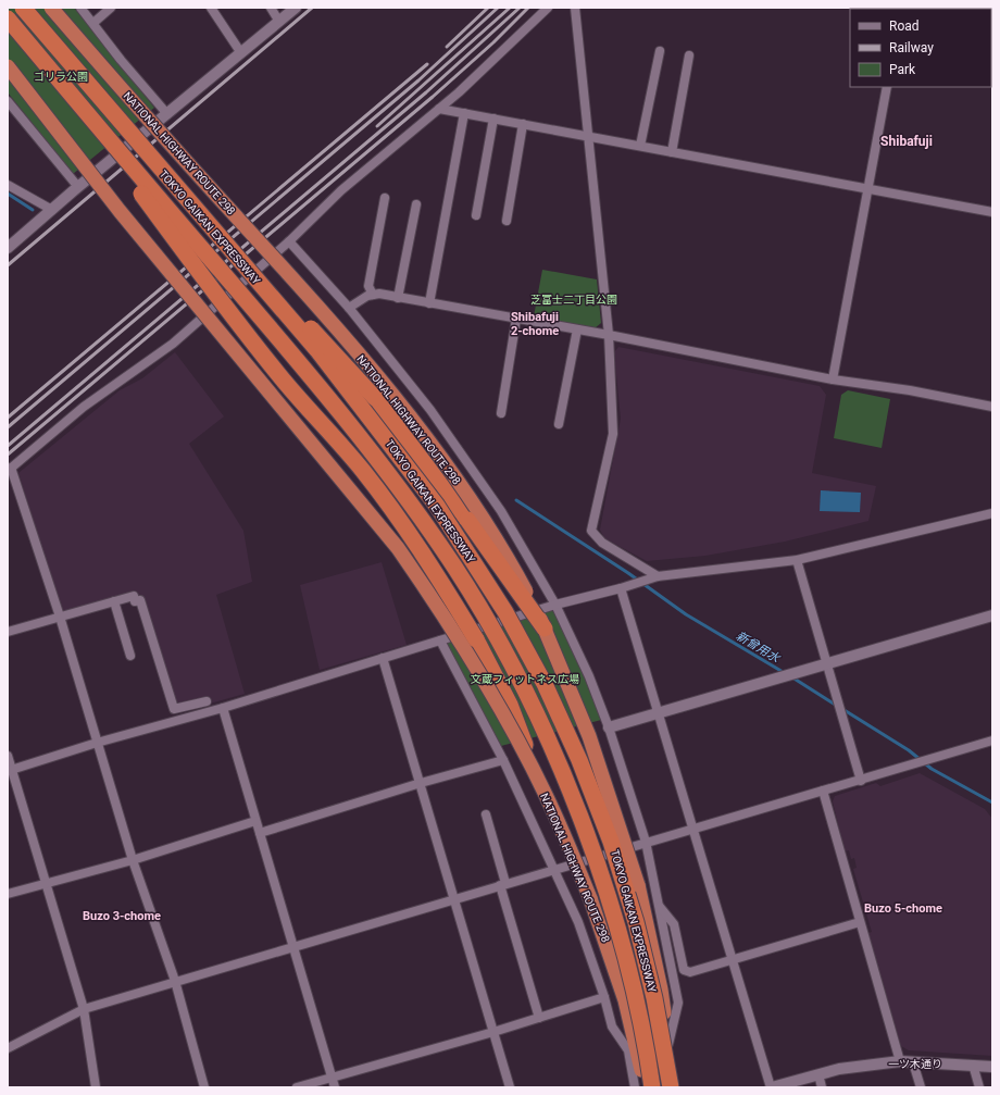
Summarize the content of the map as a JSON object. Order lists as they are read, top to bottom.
{
  "streets": {
    "highway": ["NATIONAL HIGHWAY ROUTE 298", "TOKYO GAIKAN EXPRESSWAY"],
    "street": ["一ツ木通り"]
  },
  "crossings": [
    ["NATIONAL HIGHWAY ROUTE 298", "TOKYO GAIKAN EXPRESSWAY"]
  ],
  "districts": [
    "Shibafuji",
    "Shibafuji 2-chome",
    "Buzo 5-chome",
    "Buzo 3-chome"
  ],
  "water": ["新曾用水"],
  "parks": ["ゴリラ公園", "芝富士二丁目公園", "文蔵フィットネス広場"],
  "legend": ["Road", "Railway", "Park"]
}
